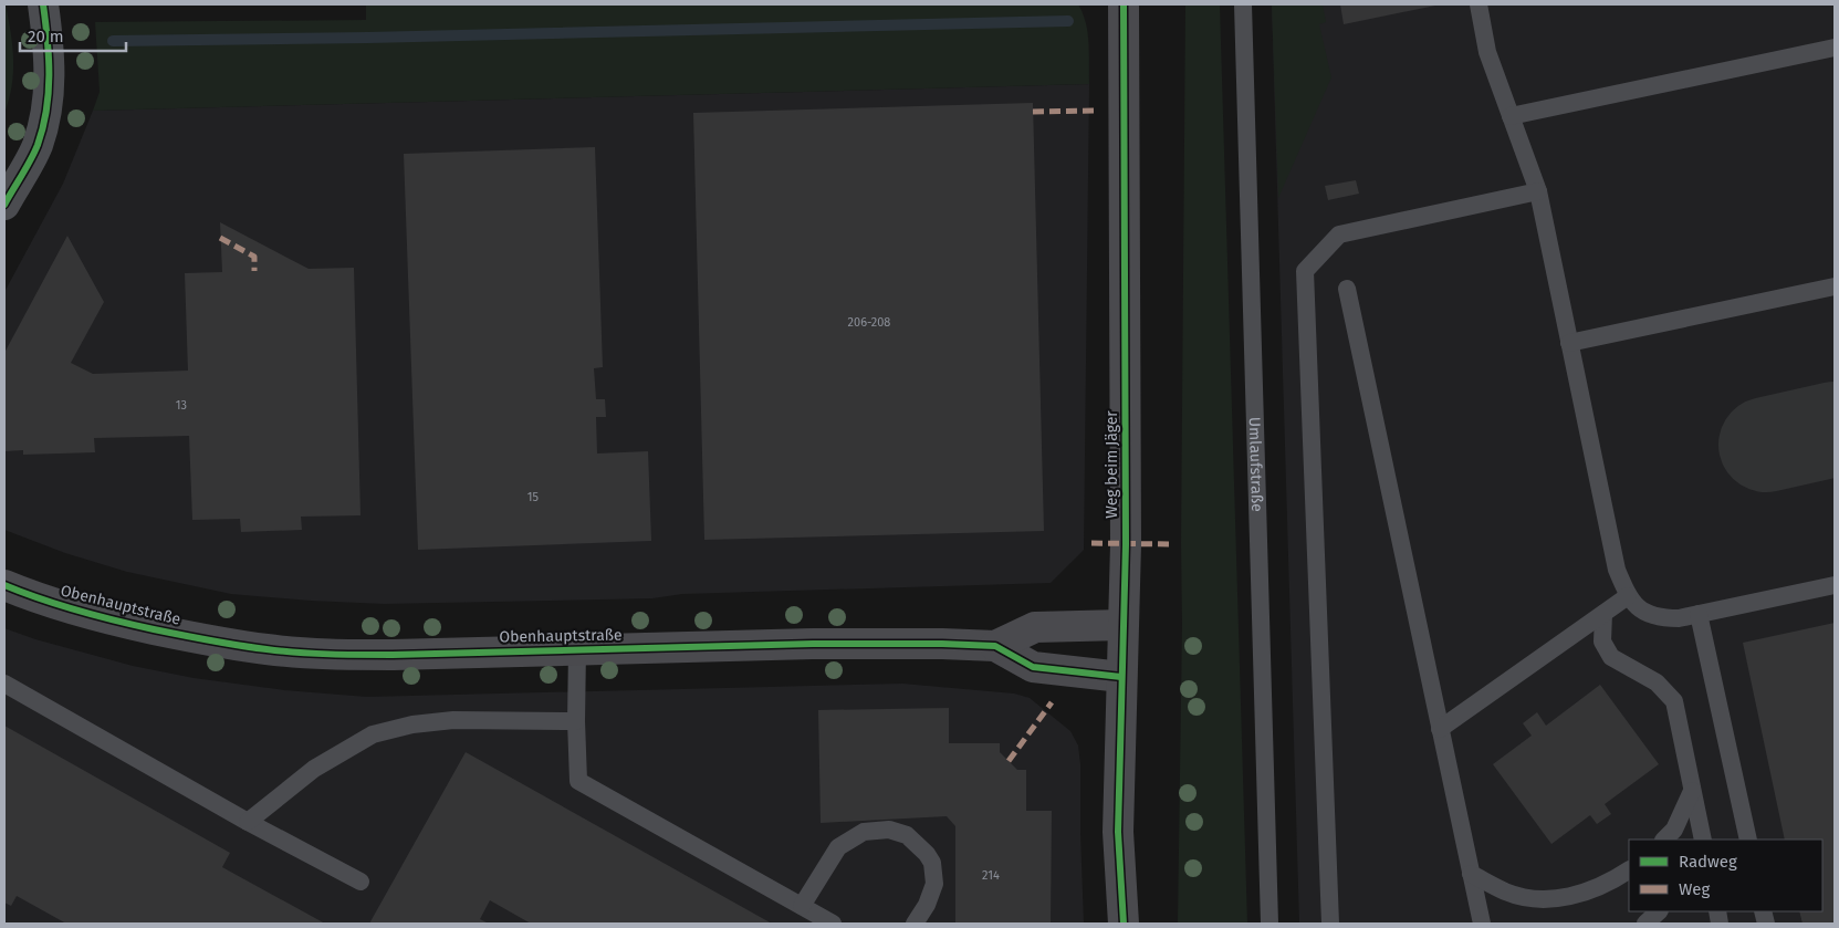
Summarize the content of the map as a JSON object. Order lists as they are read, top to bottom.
{
  "streets": {
    "street": ["Weg beim Jäger", "Obenhauptstraße"],
    "lane": ["Umlaufstraße"]
  },
  "crossings": [
    ["Weg beim Jäger", "Obenhauptstraße"]
  ],
  "house_numbers": [
    "206-208",
    "13",
    "15",
    "214"
  ],
  "legend": ["Radweg", "Weg"],
  "scale_bar": "20 m"
}
